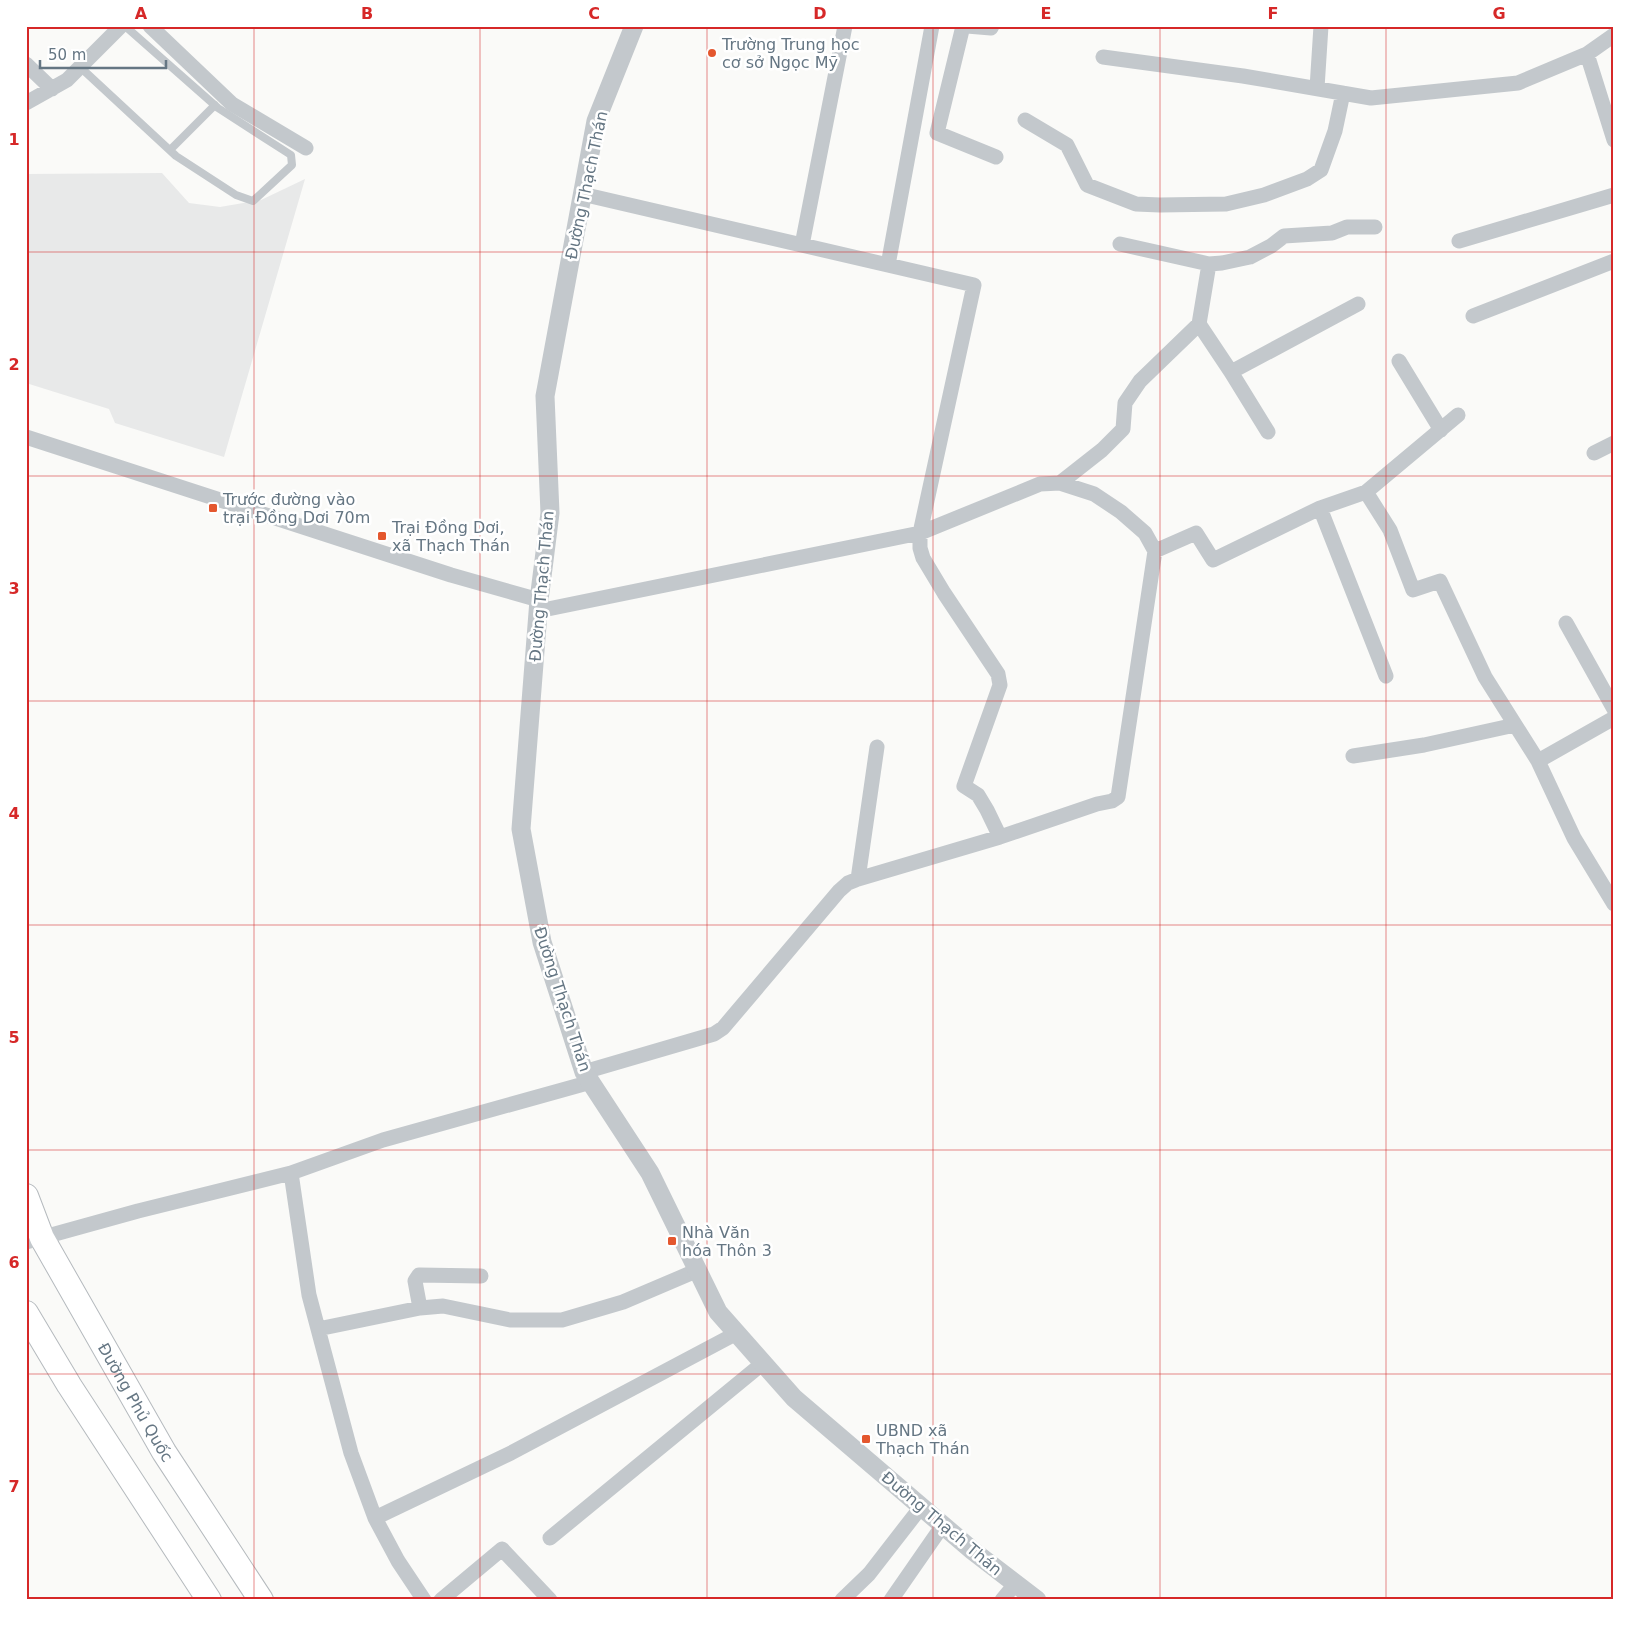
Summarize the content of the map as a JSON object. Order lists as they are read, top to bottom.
{
  "streets": {
    "main road": ["Đường Phủ Quốc"],
    "street": ["Đường Thạch Thán"]
  },
  "places": {
    "other": ["Trường Trung học cơ sở Ngọc Mỹ"],
    "transit": [
      "Trước đường vào trại Đồng Dơi 70m",
      "Trại Đồng Dơi, xã Thạch Thán",
      "Nhà Văn hóa Thôn 3",
      "UBND xã Thạch Thán"
    ]
  },
  "scale_bar": "50 m",
  "grid": {
    "columns": [
      "A",
      "B",
      "C",
      "D",
      "E",
      "F",
      "G"
    ],
    "rows": [
      "1",
      "2",
      "3",
      "4",
      "5",
      "6",
      "7"
    ]
  }
}
